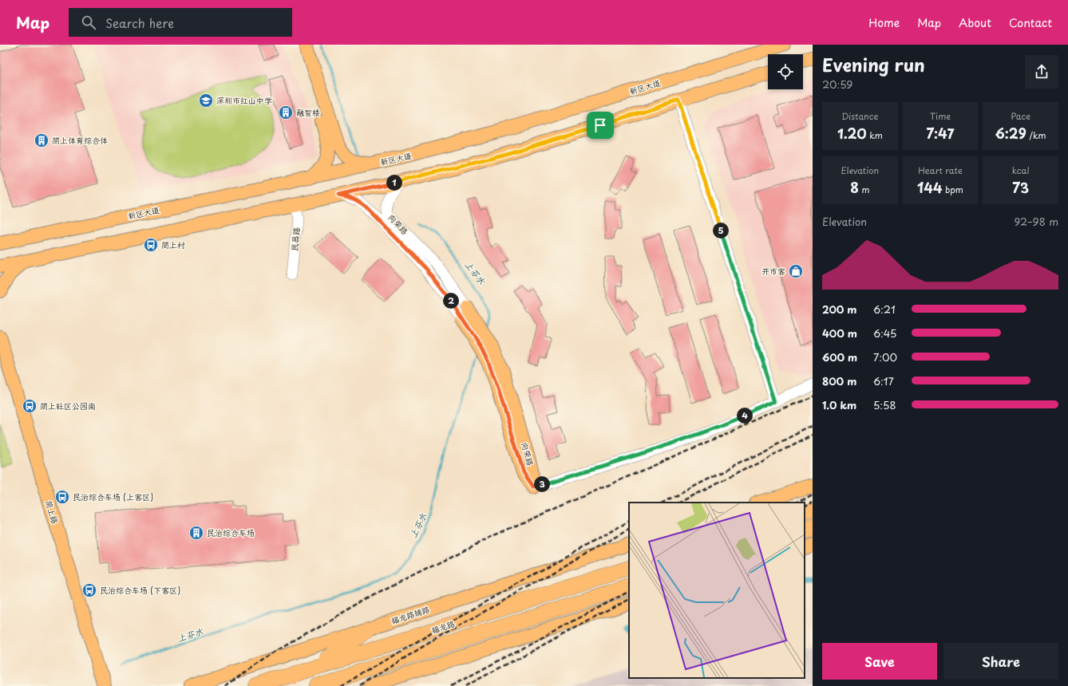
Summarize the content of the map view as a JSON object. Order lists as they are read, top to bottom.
{
  "streets": {
    "highway": ["福龙路"],
    "main road": [
      "新区大道",
      "向荣路",
      "简上路",
      "福龙路辅路"
    ],
    "street": ["民昌路"]
  },
  "water": ["上芬水"],
  "places": {
    "school or university": ["深圳市红山中学"],
    "building": ["融智楼", "简上体育综合体", "民治综合车场"],
    "bus stop": [
      "简上村",
      "简上社区公园南",
      "民治综合车场 (上客区)",
      "民治综合车场 (下客区)"
    ],
    "shop": ["开市客"]
  },
  "page": {
    "header": "Map",
    "search": "Search here",
    "nav": [
      "Home",
      "Map",
      "About",
      "Contact"
    ],
    "heading": ["Evening run", "20:59"],
    "stats": [
      ["Distance", "1.20 km"],
      ["Time", "7:47"],
      ["Pace", "6:29 /km"],
      ["Elevation", "8 m"],
      ["Heart rate", "144 bpm"],
      ["kcal", "73"]
    ],
    "pins": [
      "1",
      "5",
      "2",
      "4",
      "3"
    ],
    "chart": ["Elevation", "92–98 m"],
    "list": [
      {
        "name": "200 m",
        "note": "6:21"
      },
      {
        "name": "400 m",
        "note": "6:45"
      },
      {
        "name": "600 m",
        "note": "7:00"
      },
      {
        "name": "800 m",
        "note": "6:17"
      },
      {
        "name": "1.0 km",
        "note": "5:58"
      }
    ],
    "buttons": ["Save", "Share"]
  }
}
